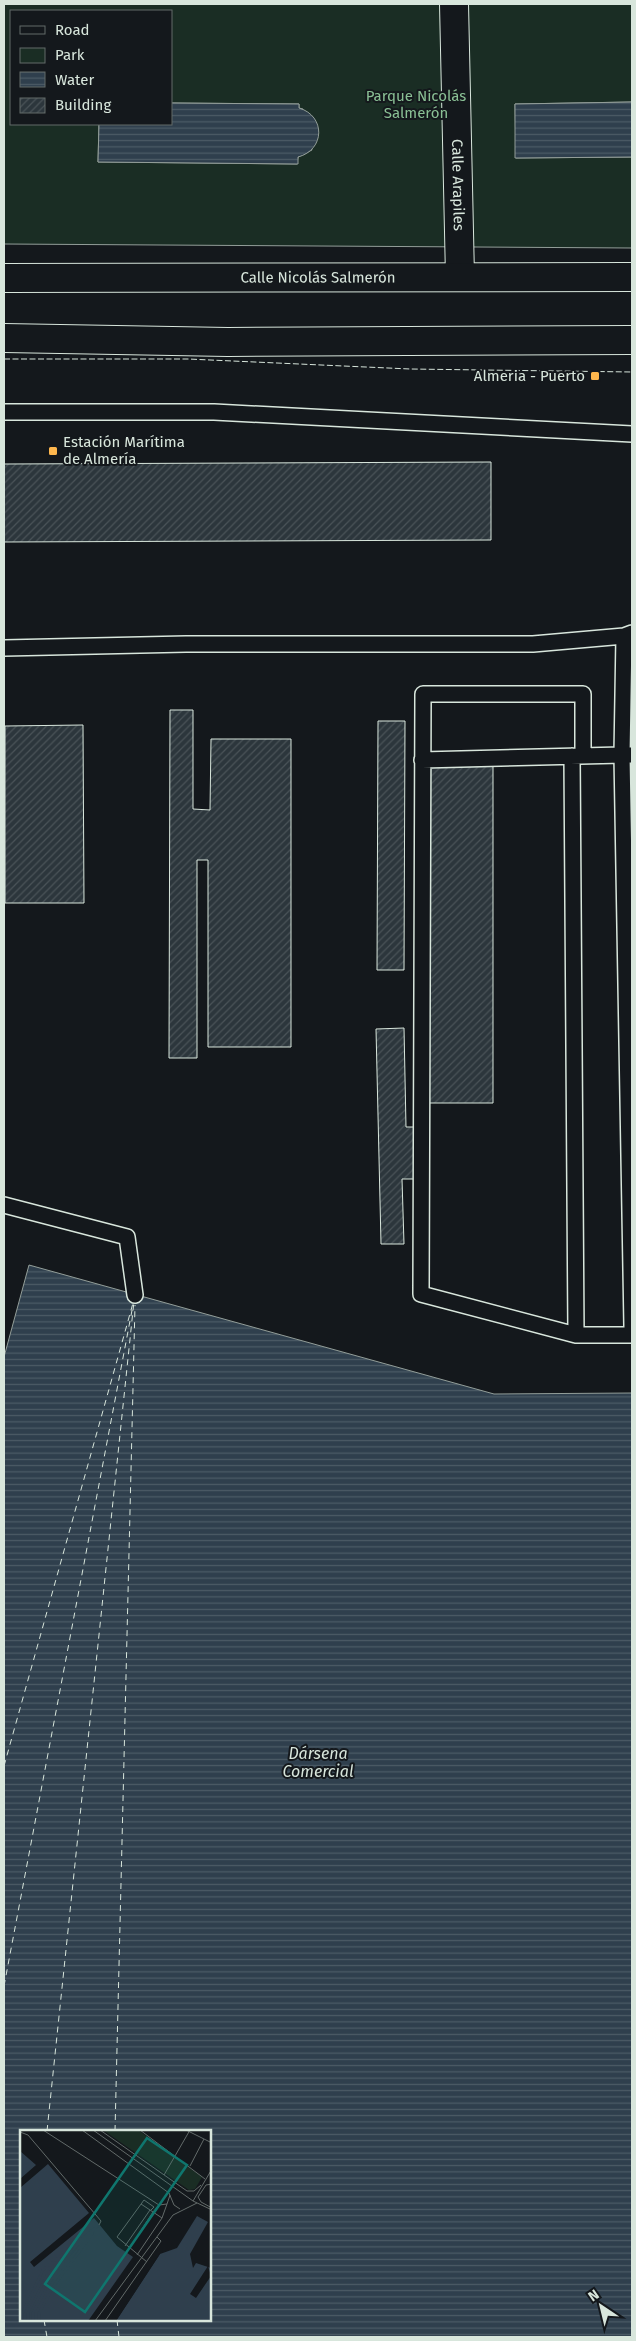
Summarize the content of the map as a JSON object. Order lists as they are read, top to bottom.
{
  "streets": {
    "main road": ["Calle Arapiles", "Calle Nicolás Salmerón"]
  },
  "crossings": [
    ["Calle Arapiles", "Calle Nicolás Salmerón"]
  ],
  "water": ["Dársena Comercial"],
  "parks": ["Parque Nicolás Salmerón"],
  "places": {
    "transit": ["Almeria - Puerto", "Estación Marítima de Almería"]
  },
  "legend": [
    "Road",
    "Park",
    "Water",
    "Building"
  ],
  "north": "top left"
}
